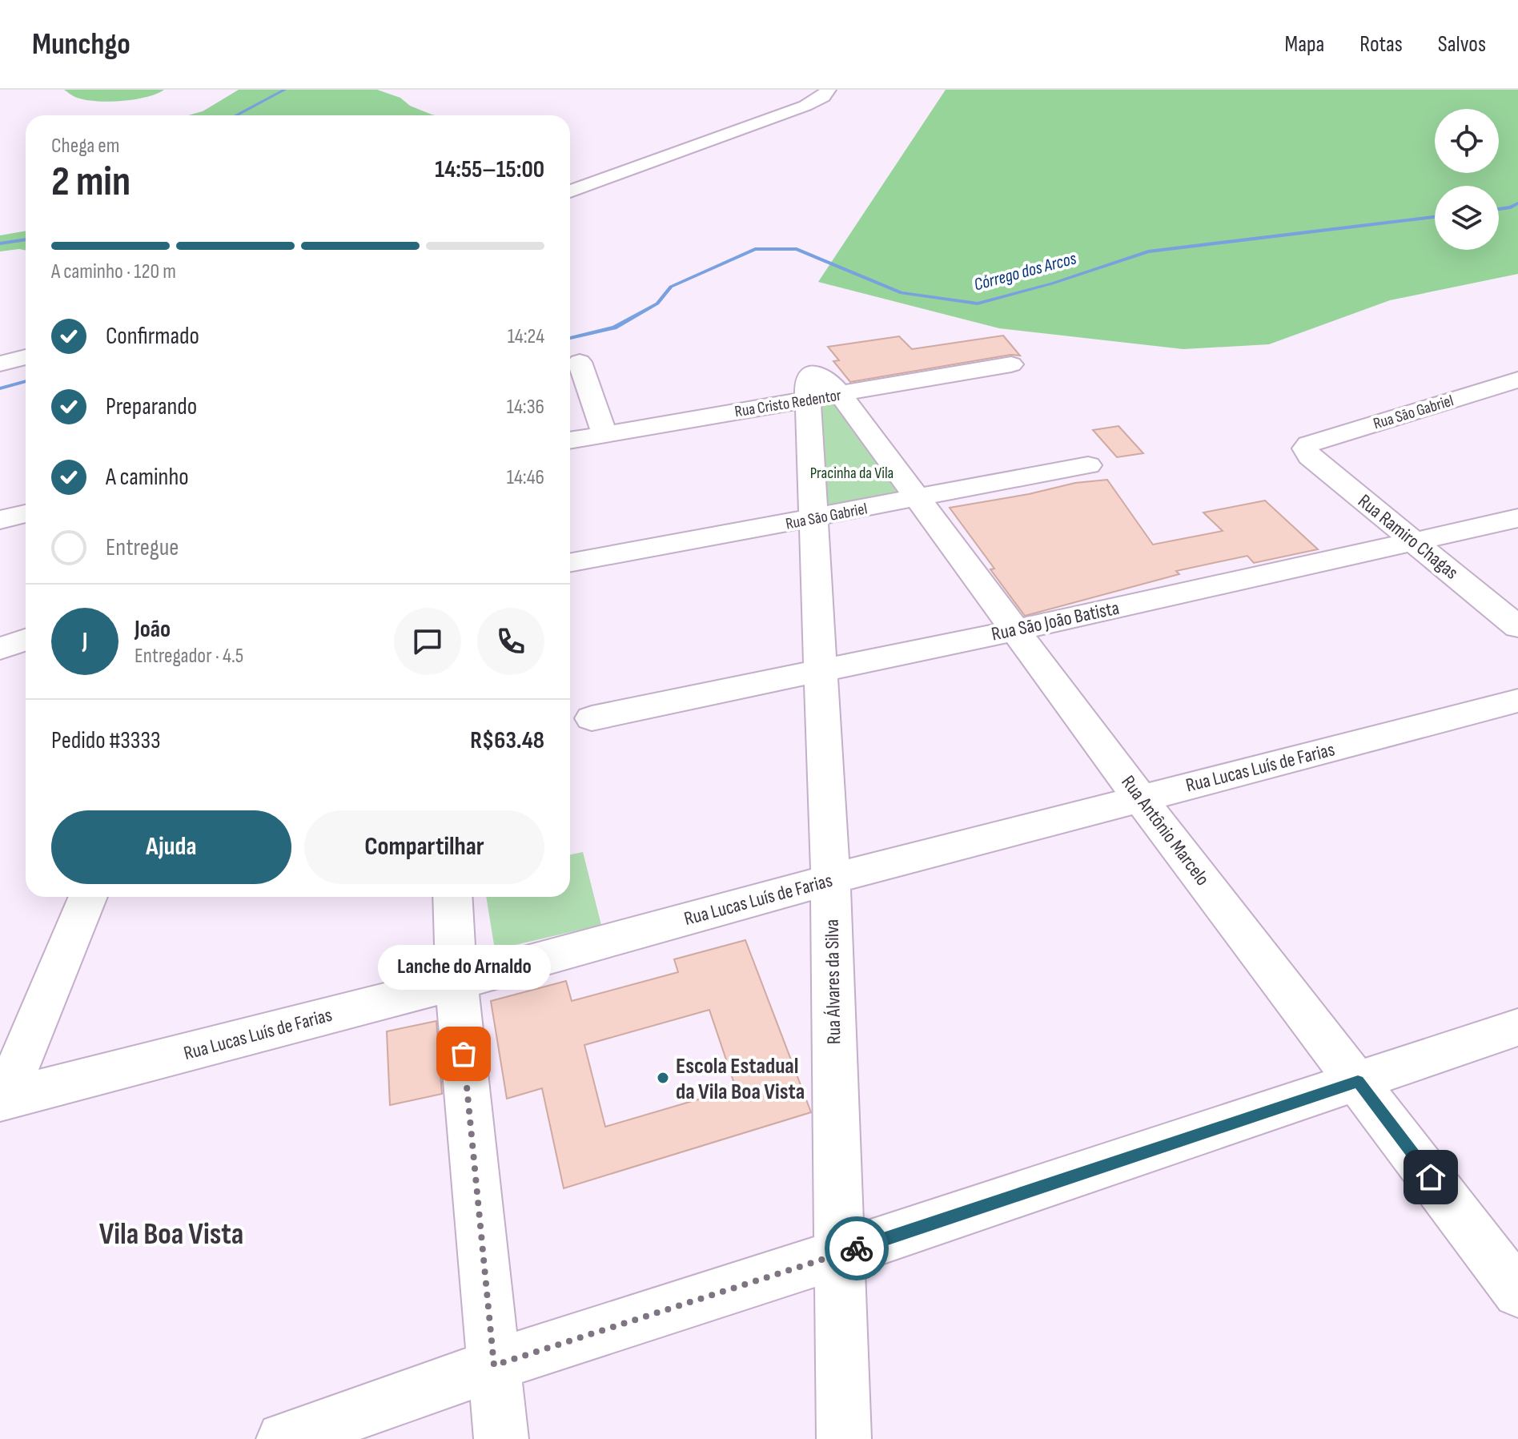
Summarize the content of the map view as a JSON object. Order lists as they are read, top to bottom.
{
  "streets": {
    "street": [
      "Rua Cristo Redentor",
      "Rua São Gabriel",
      "Rua Ramiro Chagas",
      "Rua São João Batista",
      "Rua Lucas Luís de Farias",
      "Rua Antônio Marcelo",
      "Rua Álvares da Silva"
    ]
  },
  "crossings": [
    ["Rua Cristo Redentor", "Rua Antônio Marcelo"],
    ["Rua Cristo Redentor", "Rua Álvares da Silva"],
    ["Rua São Gabriel", "Rua Ramiro Chagas"],
    ["Rua São Gabriel", "Rua Antônio Marcelo"],
    ["Rua São Gabriel", "Rua Álvares da Silva"],
    ["Rua Ramiro Chagas", "Rua São João Batista"],
    ["Rua São João Batista", "Rua Antônio Marcelo"],
    ["Rua São João Batista", "Rua Álvares da Silva"],
    ["Rua Lucas Luís de Farias", "Rua Antônio Marcelo"],
    ["Rua Lucas Luís de Farias", "Rua Álvares da Silva"],
    ["Rua Antônio Marcelo", "Rua Álvares da Silva"]
  ],
  "districts": ["Vila Boa Vista"],
  "water": ["Córrego dos Arcos"],
  "parks": ["Pracinha da Vila"],
  "places": ["Lanche do Arnaldo", "Escola Estadual da Vila Boa Vista"],
  "page": {
    "header": "Munchgo",
    "nav": ["Mapa", "Rotas", "Salvos"],
    "heading": ["2 min", "Chega em", "14:55–15:00"],
    "panel": [
      "João",
      "Entregador · 4.5",
      "Pedido #3333",
      "R$63.48"
    ],
    "bar": "A caminho · 120 m",
    "list": [
      ["Confirmado", "14:24"],
      ["Preparando", "14:36"],
      ["A caminho", "14:46"],
      "Entregue"
    ],
    "round": "J",
    "buttons": ["Ajuda", "Compartilhar"],
    "bubble": "Lanche do Arnaldo"
  }
}
